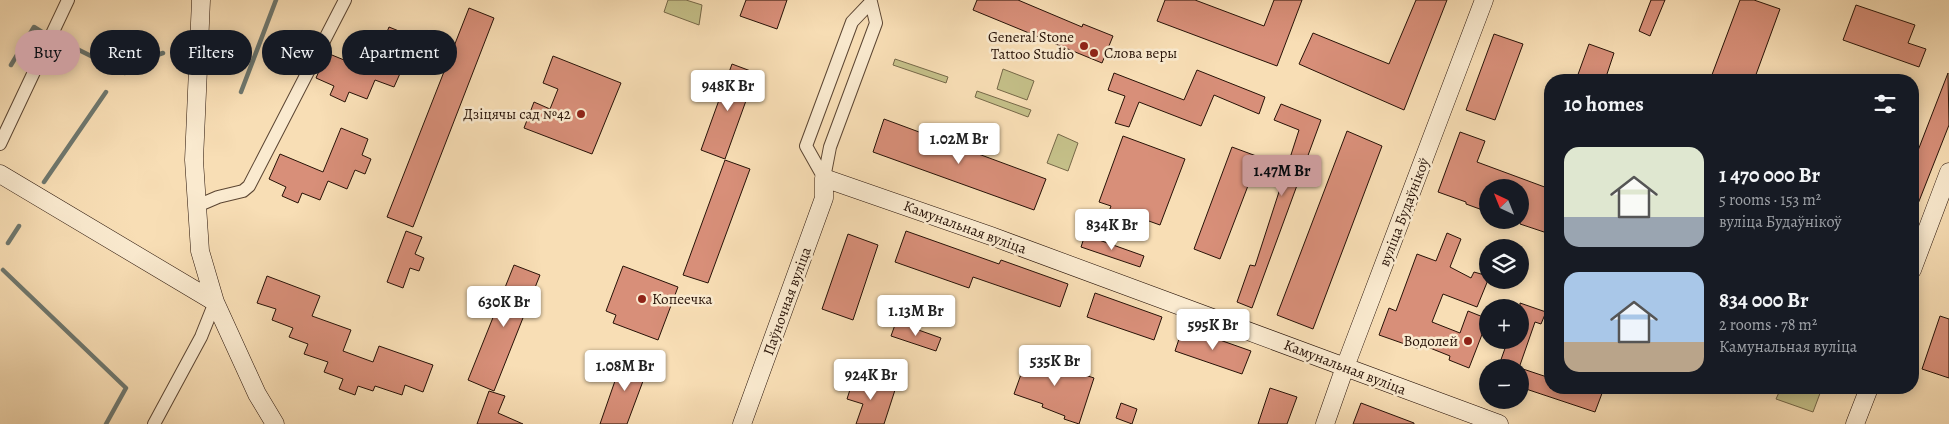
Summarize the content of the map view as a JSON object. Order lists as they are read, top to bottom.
{
  "streets": {
    "street": ["вуліца Будаўнікоў", "Камунальная вуліца", "Паўночная вуліца"]
  },
  "crossings": [
    ["вуліца Будаўнікоў", "Камунальная вуліца"],
    ["Камунальная вуліца", "Паўночная вуліца"]
  ],
  "places": [
    "General Stone Tattoo Studio",
    "Слова веры",
    "Дзіцячы сад №42",
    "Копеечка",
    "Водолей"
  ],
  "north": "top left",
  "page": {
    "chip": [
      "Buy",
      "Rent",
      "Filters",
      "New",
      "Apartment"
    ],
    "price": [
      "948K Br",
      "1.02M Br",
      "1.47M Br",
      "834K Br",
      "630K Br",
      "1.13M Br",
      "595K Br",
      "535K Br",
      "1.08M Br",
      "924K Br"
    ],
    "heading": "10 homes",
    "list": [
      {
        "name": "1 470 000 Br",
        "note": "5 rooms · 153 m² · вуліца Будаўнікоў"
      },
      {
        "name": "834 000 Br",
        "note": "2 rooms · 78 m² · Камунальная вуліца"
      }
    ],
    "map_buttons": ["+", "−"]
  }
}
